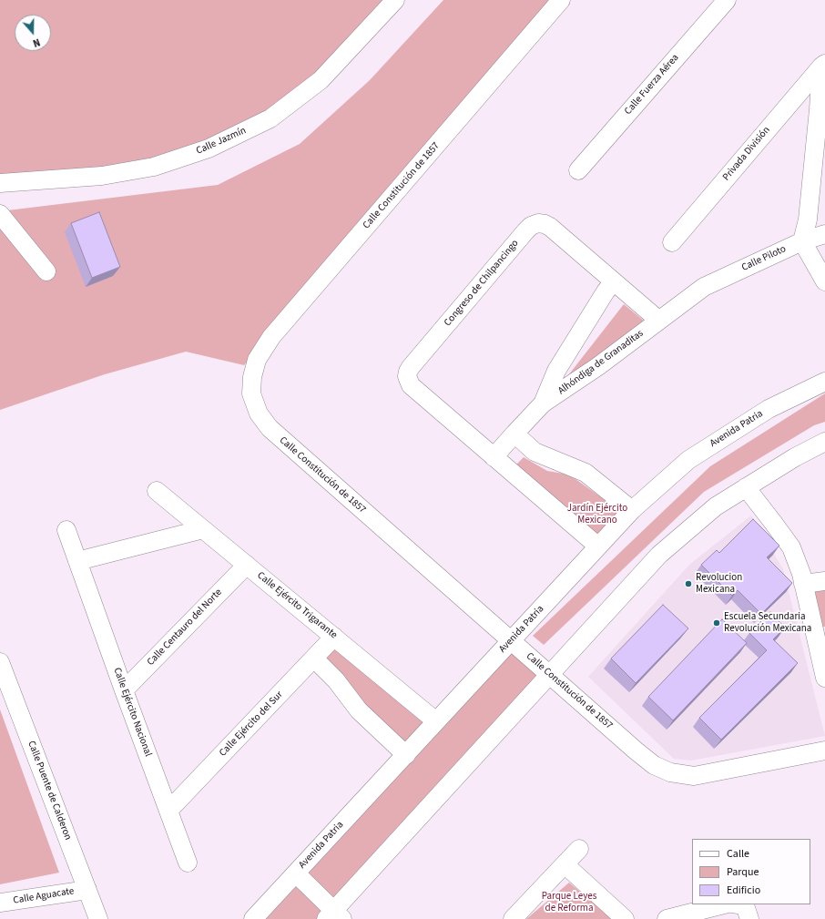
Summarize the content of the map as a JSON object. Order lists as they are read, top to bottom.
{
  "streets": {
    "street": [
      "Calle Fuerza Aérea",
      "Calle Jazmín",
      "Privada División",
      "Calle Constitución de 1857",
      "Calle Piloto",
      "Congreso de Chilpancingo",
      "Alhóndiga de Granaditas",
      "Avenida Patria",
      "Calle Ejército Trigarante",
      "Calle Centauro del Norte",
      "Calle Ejército Nacional",
      "Calle Ejército del Sur",
      "Calle Puente de Calderon",
      "Calle Aguacate"
    ]
  },
  "crossings": [
    ["Calle Constitución de 1857", "Avenida Patria"],
    ["Calle Piloto", "Congreso de Chilpancingo"],
    ["Calle Piloto", "Alhóndiga de Granaditas"],
    ["Congreso de Chilpancingo", "Alhóndiga de Granaditas"],
    ["Avenida Patria", "Calle Ejército Trigarante"],
    ["Calle Ejército Trigarante", "Calle Centauro del Norte"],
    ["Calle Ejército Trigarante", "Calle Ejército del Sur"],
    ["Calle Centauro del Norte", "Calle Ejército Nacional"],
    ["Calle Ejército Nacional", "Calle Ejército del Sur"],
    ["Calle Puente de Calderon", "Calle Aguacate"]
  ],
  "parks": ["Jardín Ejército Mexicano", "Parque Leyes de Reforma"],
  "places": ["Revolucion Mexicana", "Escuela Secundaria Revolución Mexicana"],
  "legend": ["Calle", "Parque", "Edificio"],
  "north": "bottom"
}
